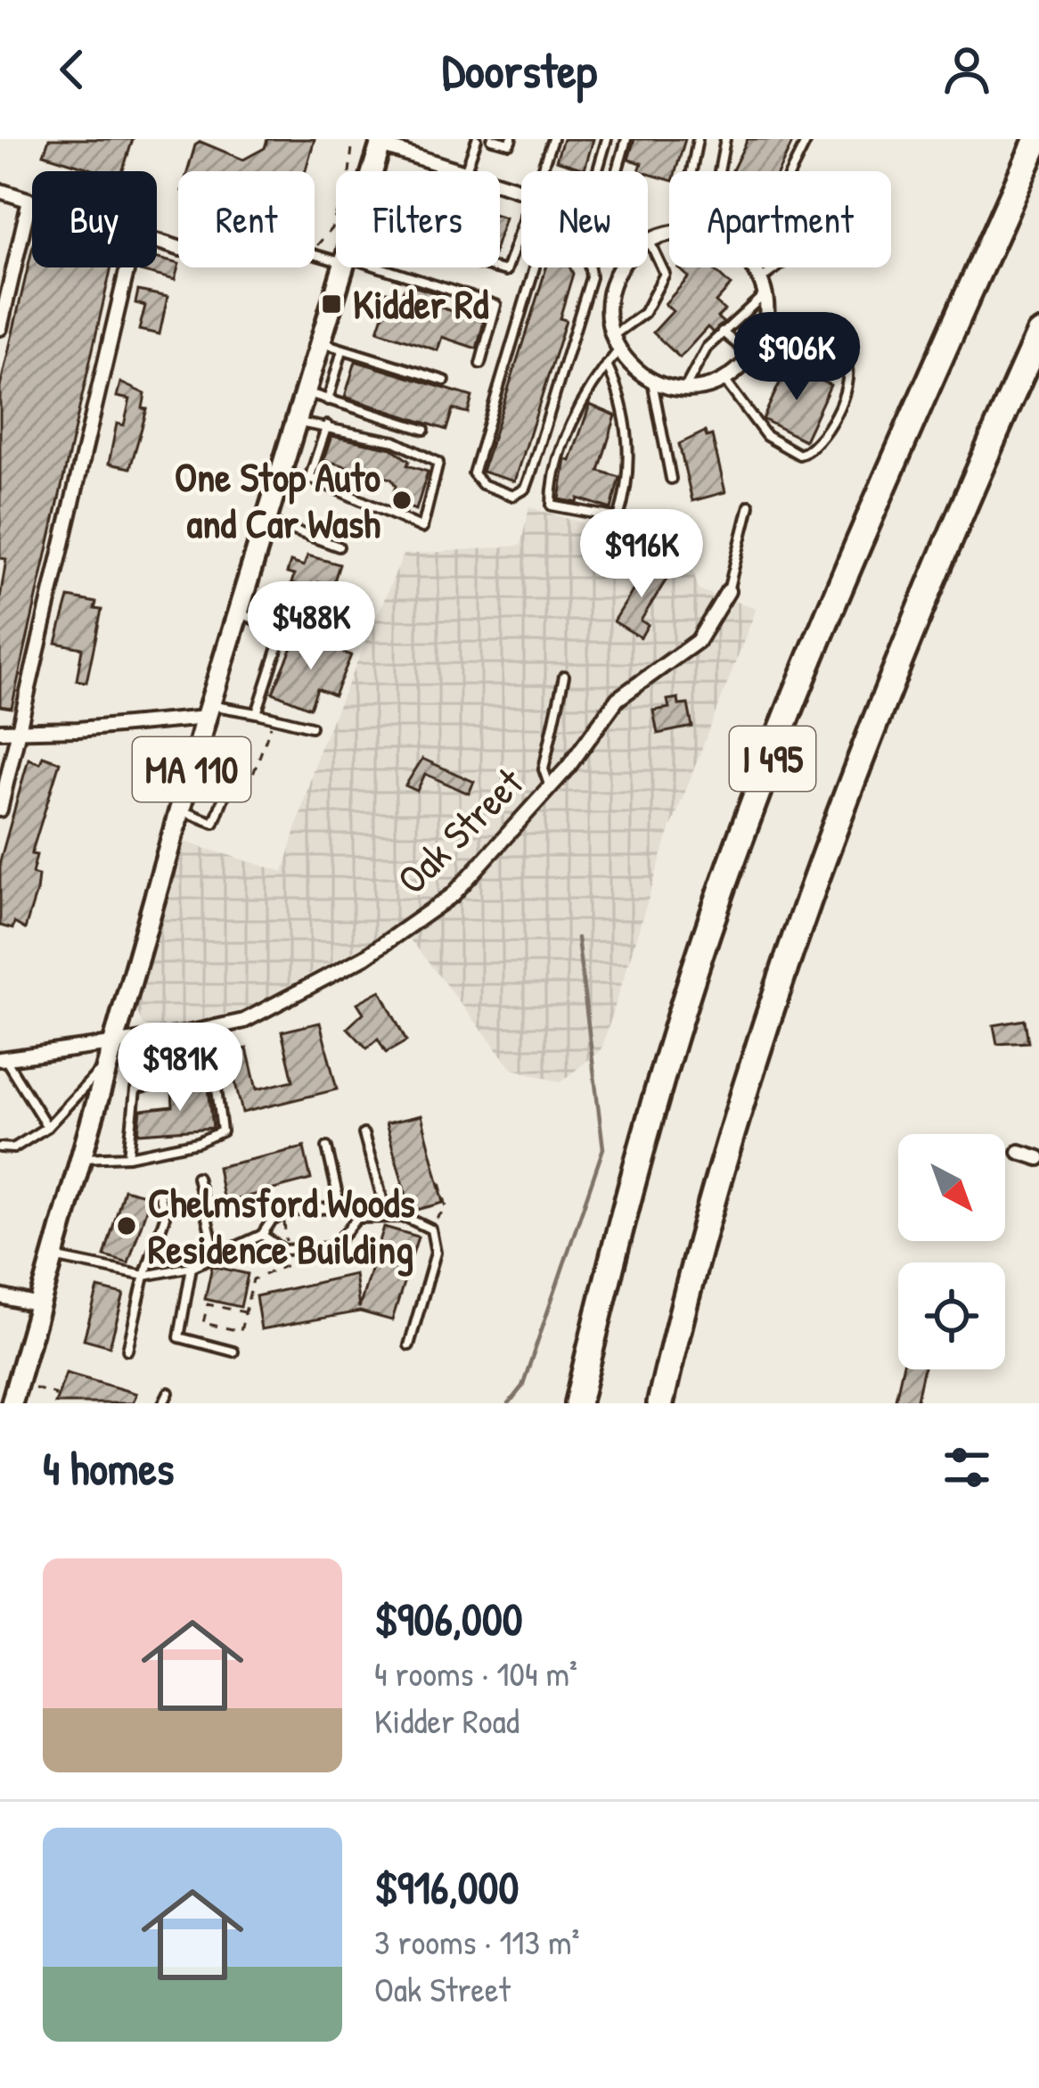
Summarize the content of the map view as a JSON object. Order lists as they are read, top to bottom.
{
  "streets": {
    "highway": ["I 495"],
    "main road": ["MA 110"],
    "street": ["Oak Street"]
  },
  "crossings": [
    ["MA 110", "Oak Street"]
  ],
  "places": {
    "transit": ["Kidder Rd"],
    "other": ["One Stop Auto and Car Wash", "Chelmsford Woods Residence Building"]
  },
  "north": "bottom right",
  "page": {
    "header": "Doorstep",
    "chip": [
      "Buy",
      "Rent",
      "Filters",
      "New",
      "Apartment"
    ],
    "price": [
      "$906K",
      "$916K",
      "$488K",
      "$981K"
    ],
    "heading": "4 homes",
    "list": [
      {
        "name": "$906,000",
        "note": "4 rooms · 104 m² · Kidder Road"
      },
      {
        "name": "$916,000",
        "note": "3 rooms · 113 m² · Oak Street"
      }
    ]
  }
}
